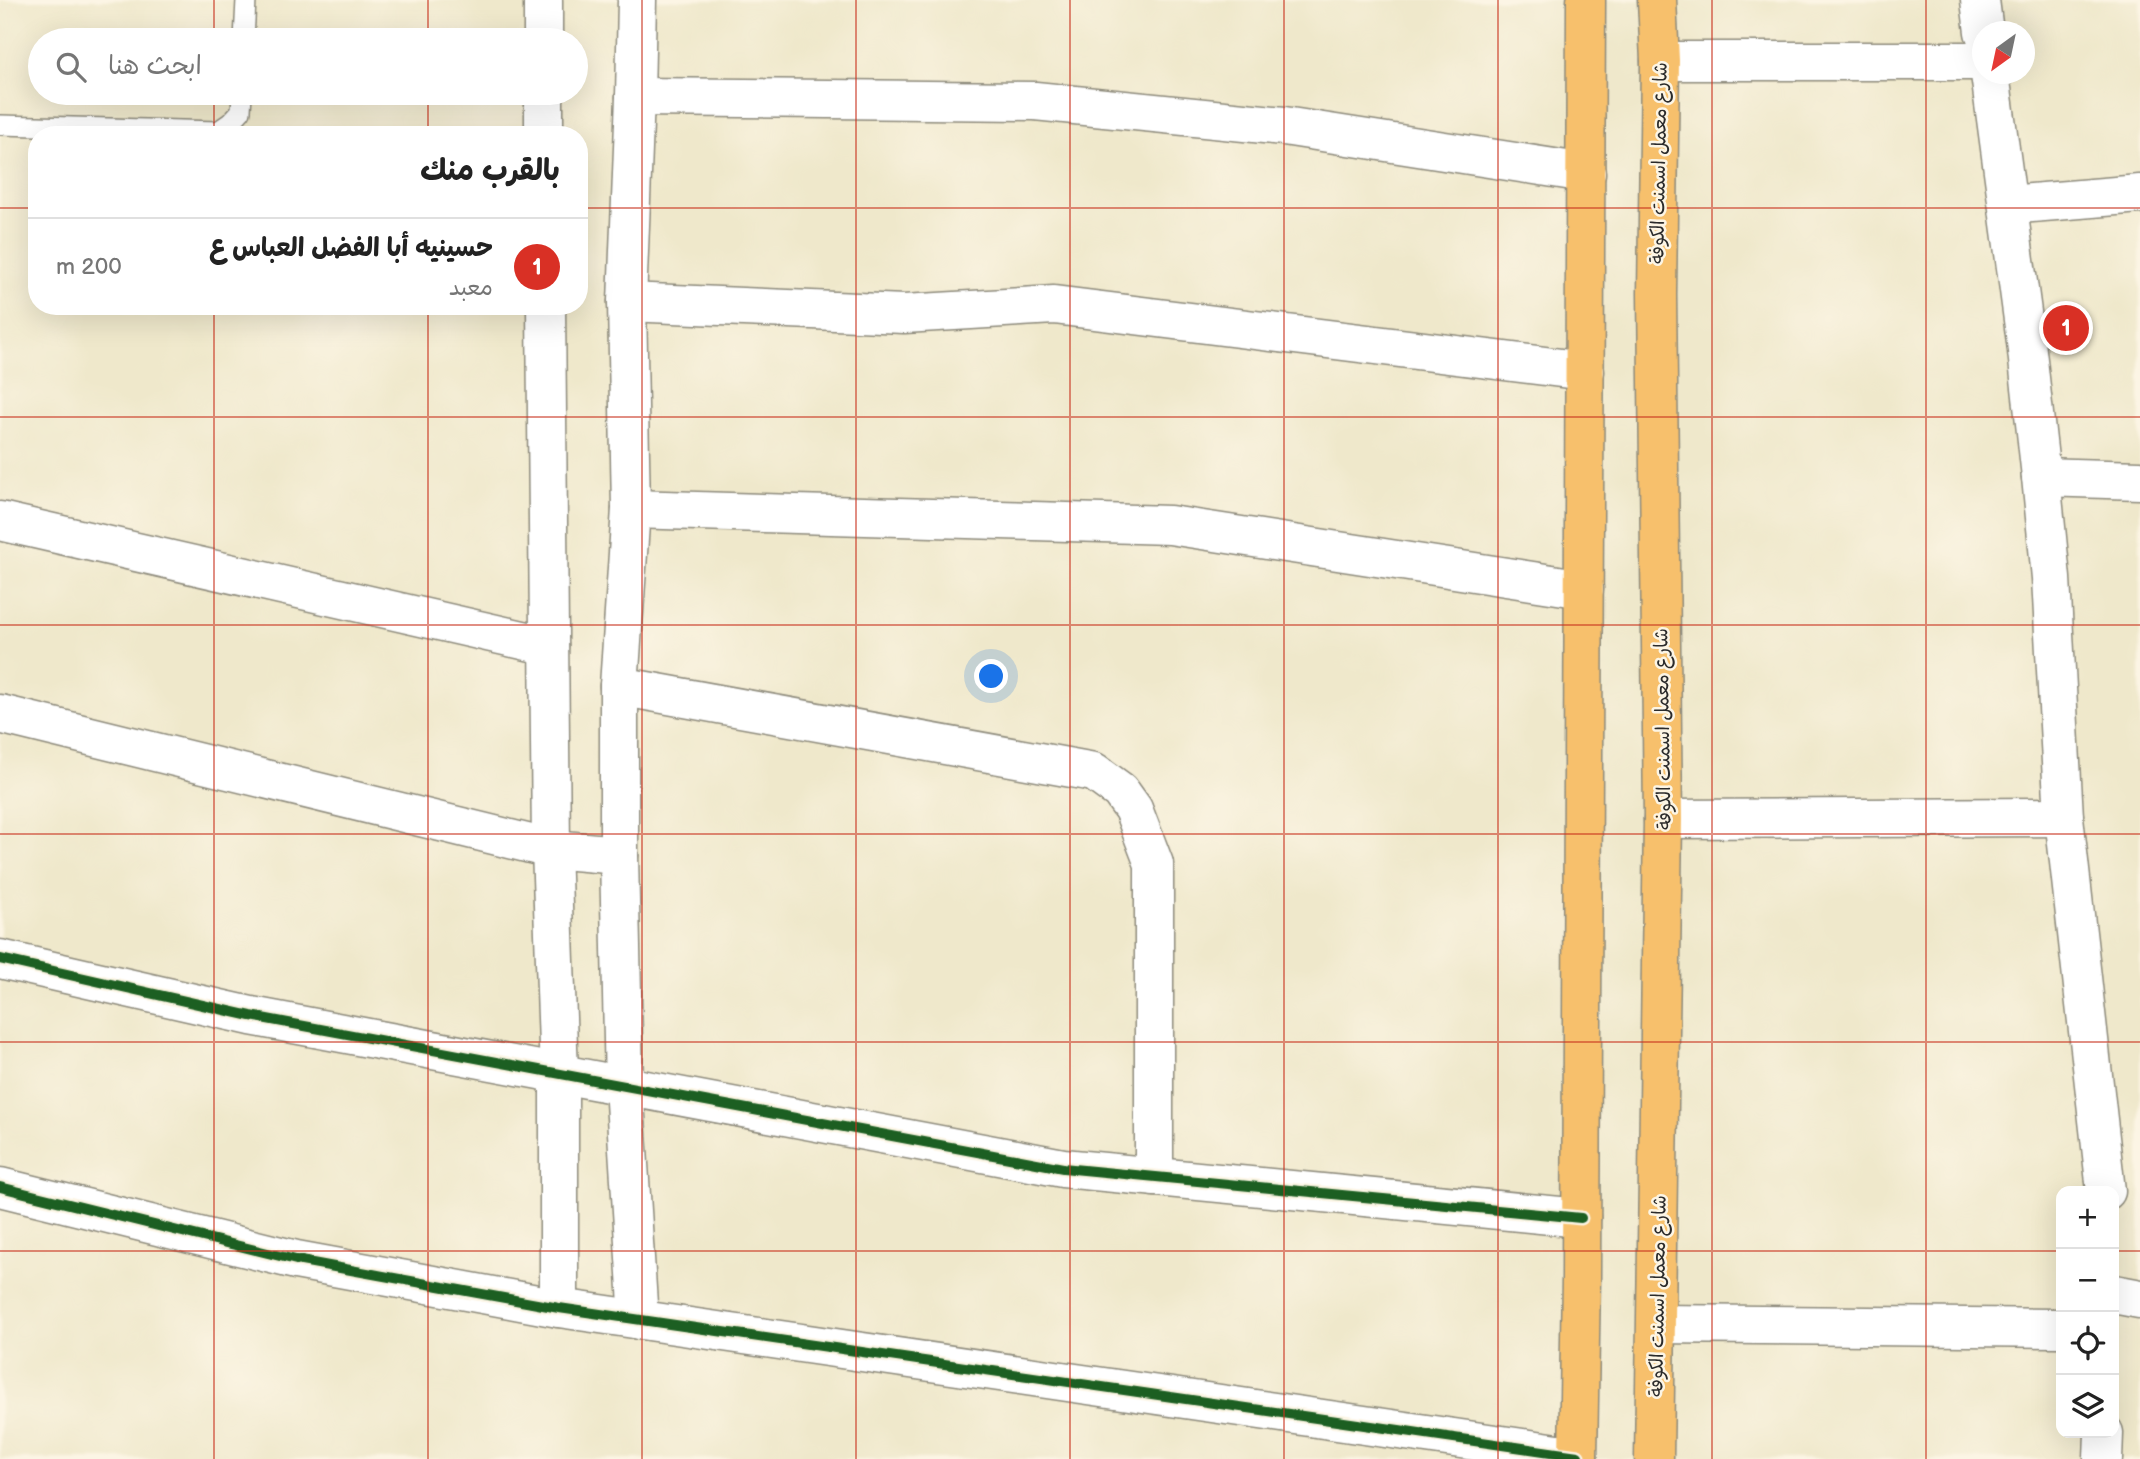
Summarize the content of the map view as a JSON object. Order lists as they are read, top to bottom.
{
  "streets": {
    "main road": ["شارع معمل اسمنت الكوفة"]
  },
  "north": "bottom left",
  "page": {
    "search": "ابحث هنا",
    "heading": "بالقرب منك",
    "list": [
      {
        "mark": "1",
        "name": "حسينيه أبا الفضل العباس ع",
        "note": "معبد",
        "value": "200 m"
      }
    ],
    "pins": "1",
    "map_buttons": ["+", "−"]
  }
}
